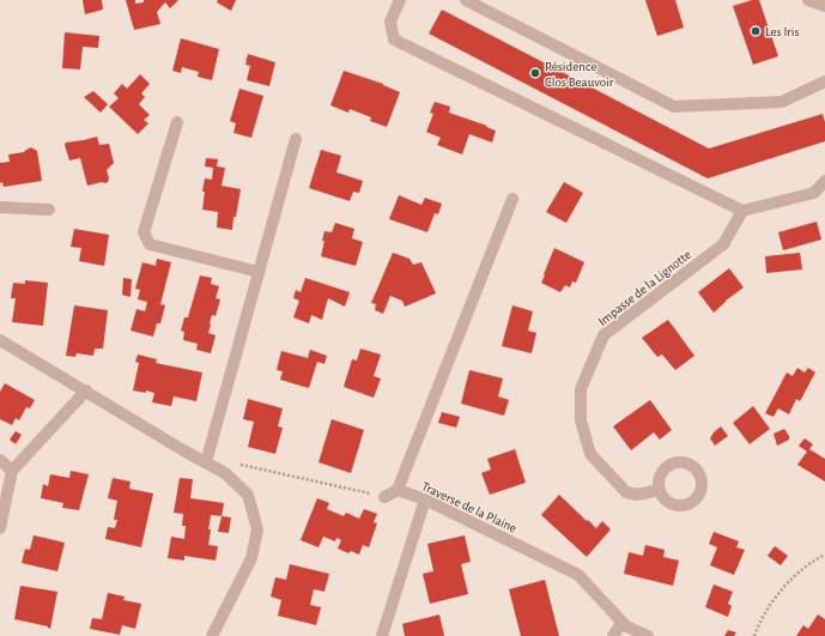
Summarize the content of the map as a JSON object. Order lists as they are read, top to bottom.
{
  "streets": {
    "street": ["Impasse de la Lignotte", "Traverse de la Plaine"]
  },
  "places": ["Les Iris", "Résidence Clos Beauvoir"]
}
